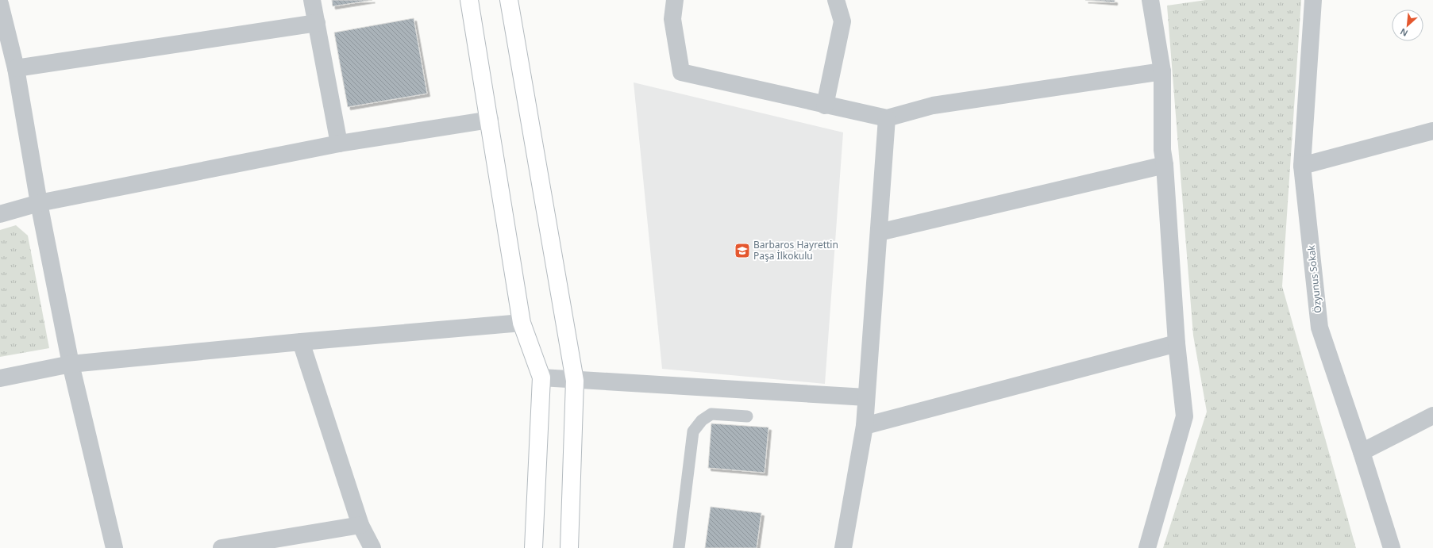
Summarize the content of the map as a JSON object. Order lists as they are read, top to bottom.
{
  "streets": {
    "street": ["Özyunus Sokak"]
  },
  "places": {
    "school or university": ["Barbaros Hayrettin Paşa İlkokulu"]
  },
  "north": "bottom left"
}
